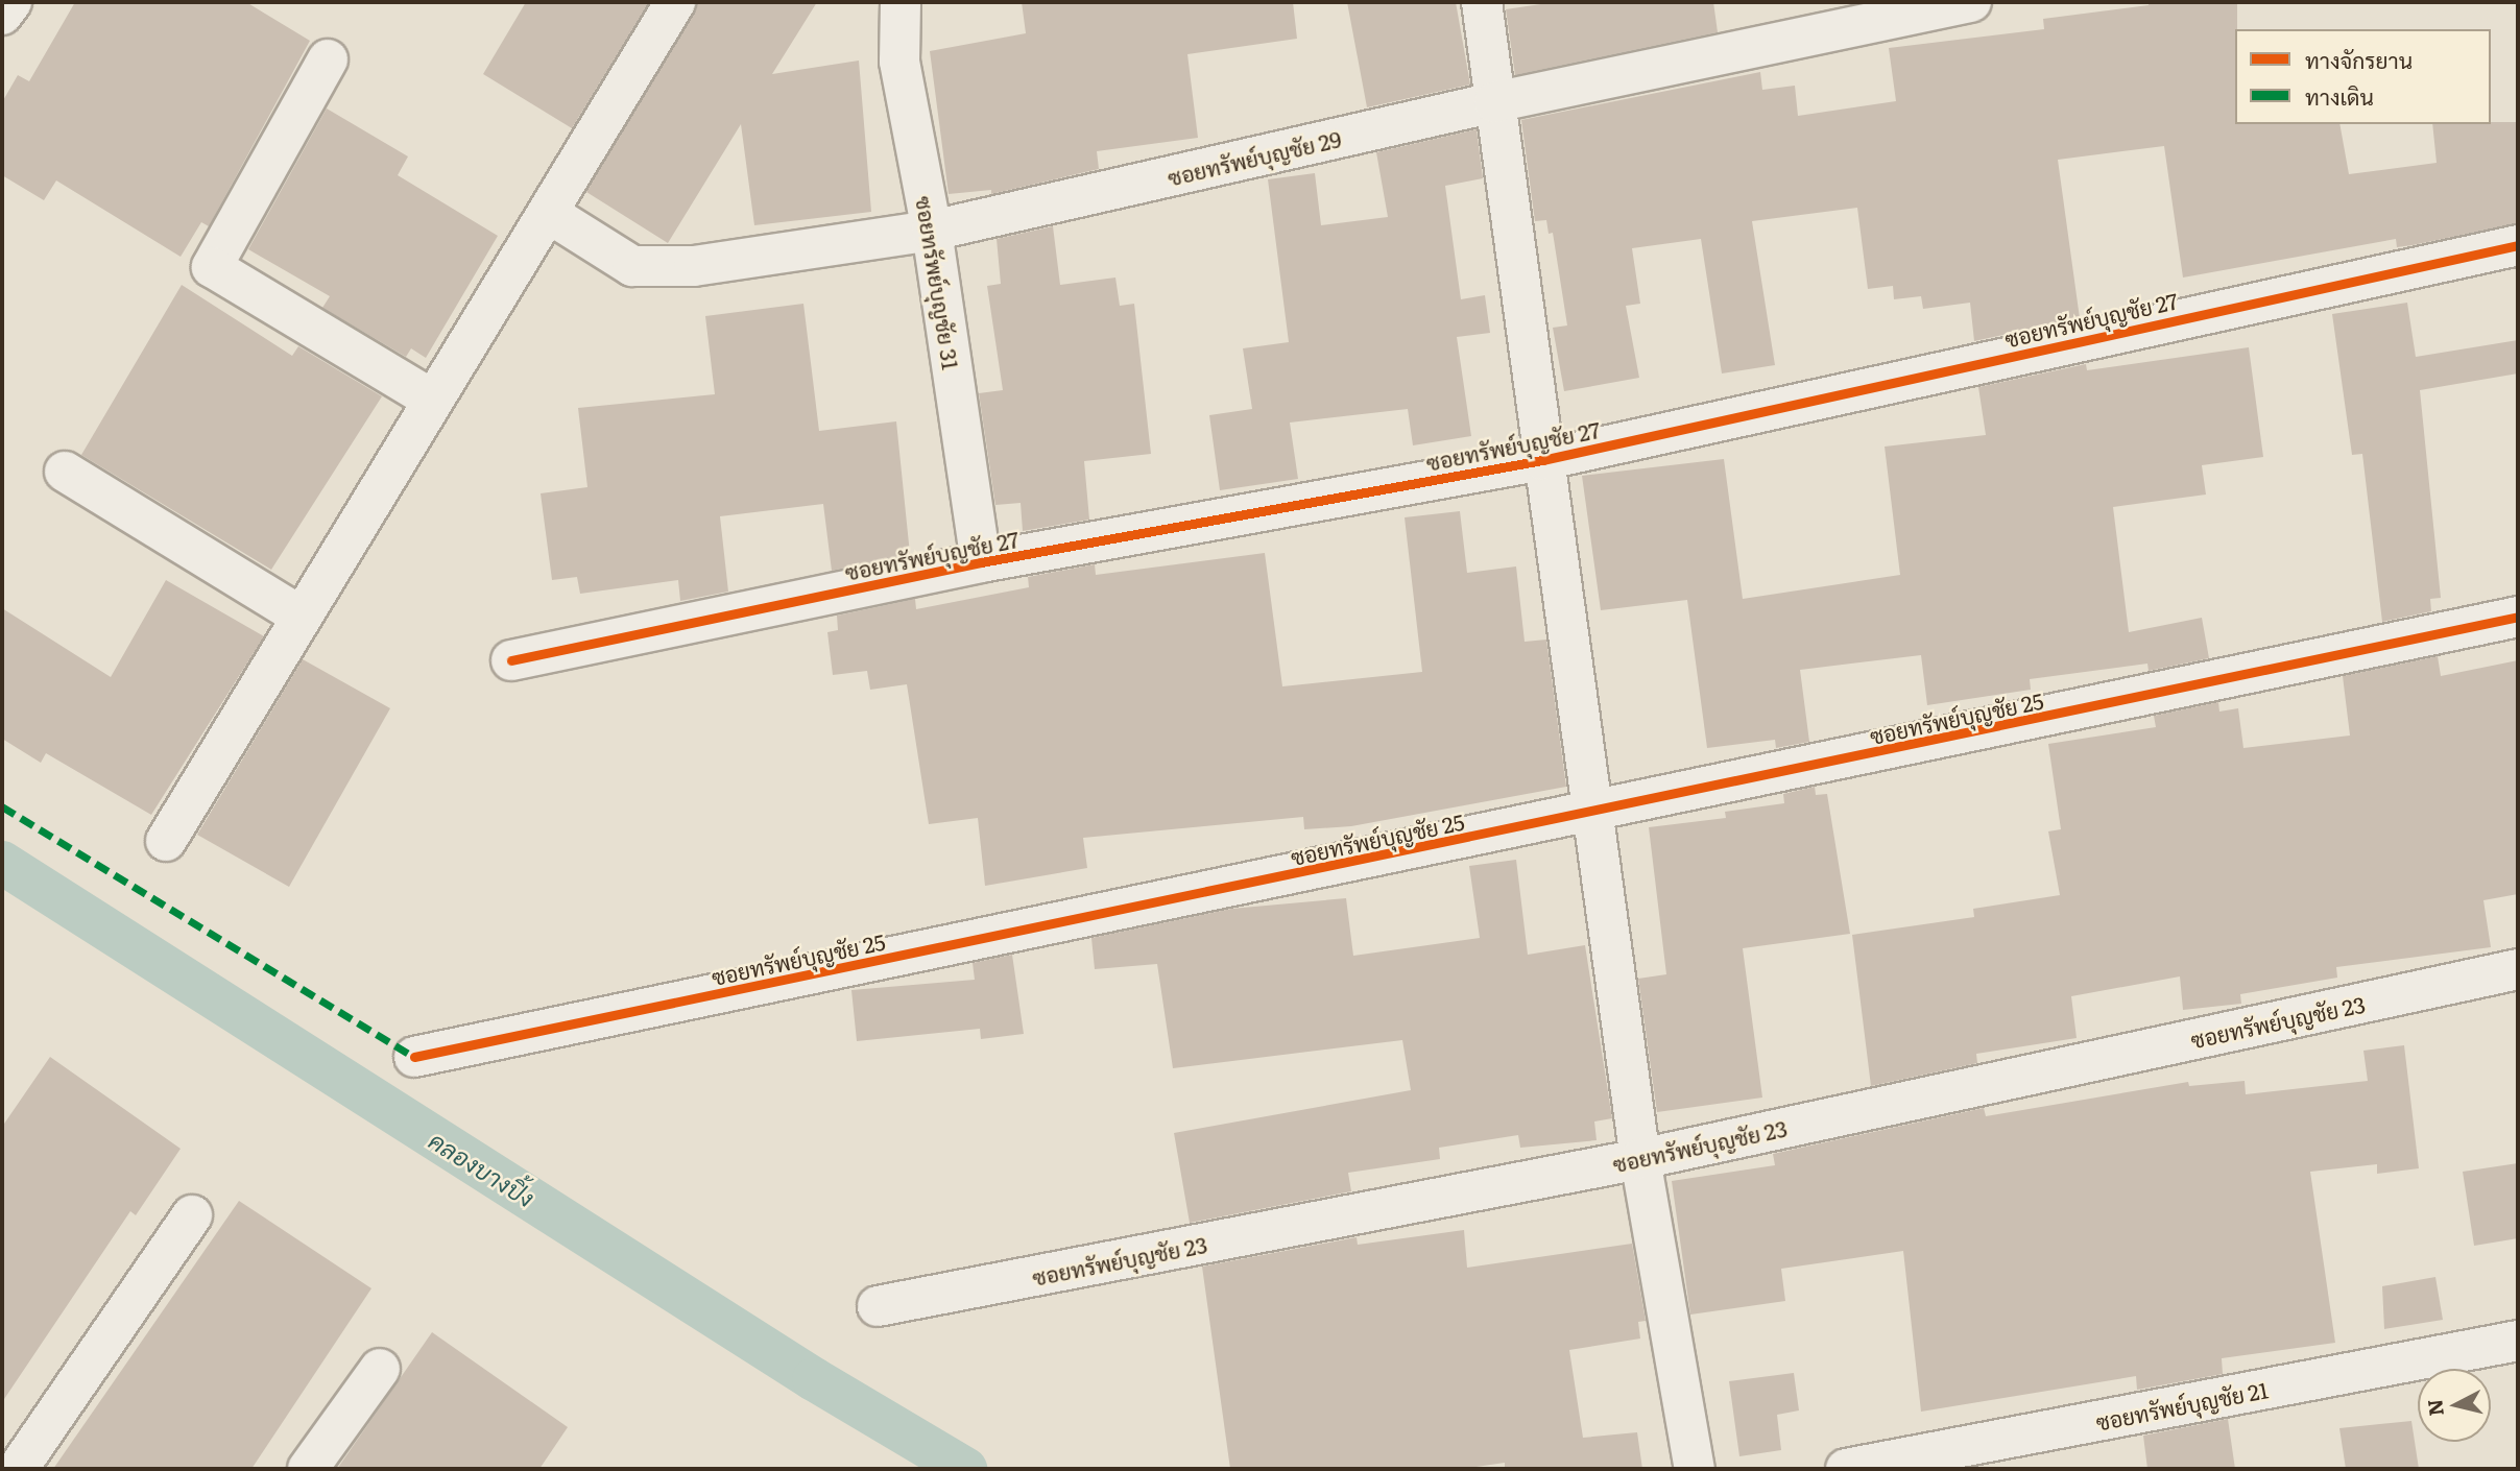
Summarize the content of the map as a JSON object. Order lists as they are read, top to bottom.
{
  "streets": {
    "street": [
      "ซอยทรัพย์บุญชัย 29",
      "ซอยทรัพย์บุญชัย 31",
      "ซอยทรัพย์บุญชัย 27",
      "ซอยทรัพย์บุญชัย 25",
      "ซอยทรัพย์บุญชัย 23",
      "ซอยทรัพย์บุญชัย 21"
    ]
  },
  "crossings": [
    ["ซอยทรัพย์บุญชัย 29", "ซอยทรัพย์บุญชัย 31"],
    ["ซอยทรัพย์บุญชัย 31", "ซอยทรัพย์บุญชัย 27"]
  ],
  "water": ["คลองบางปิ้ง"],
  "legend": ["ทางจักรยาน", "ทางเดิน"],
  "north": "left"
}
